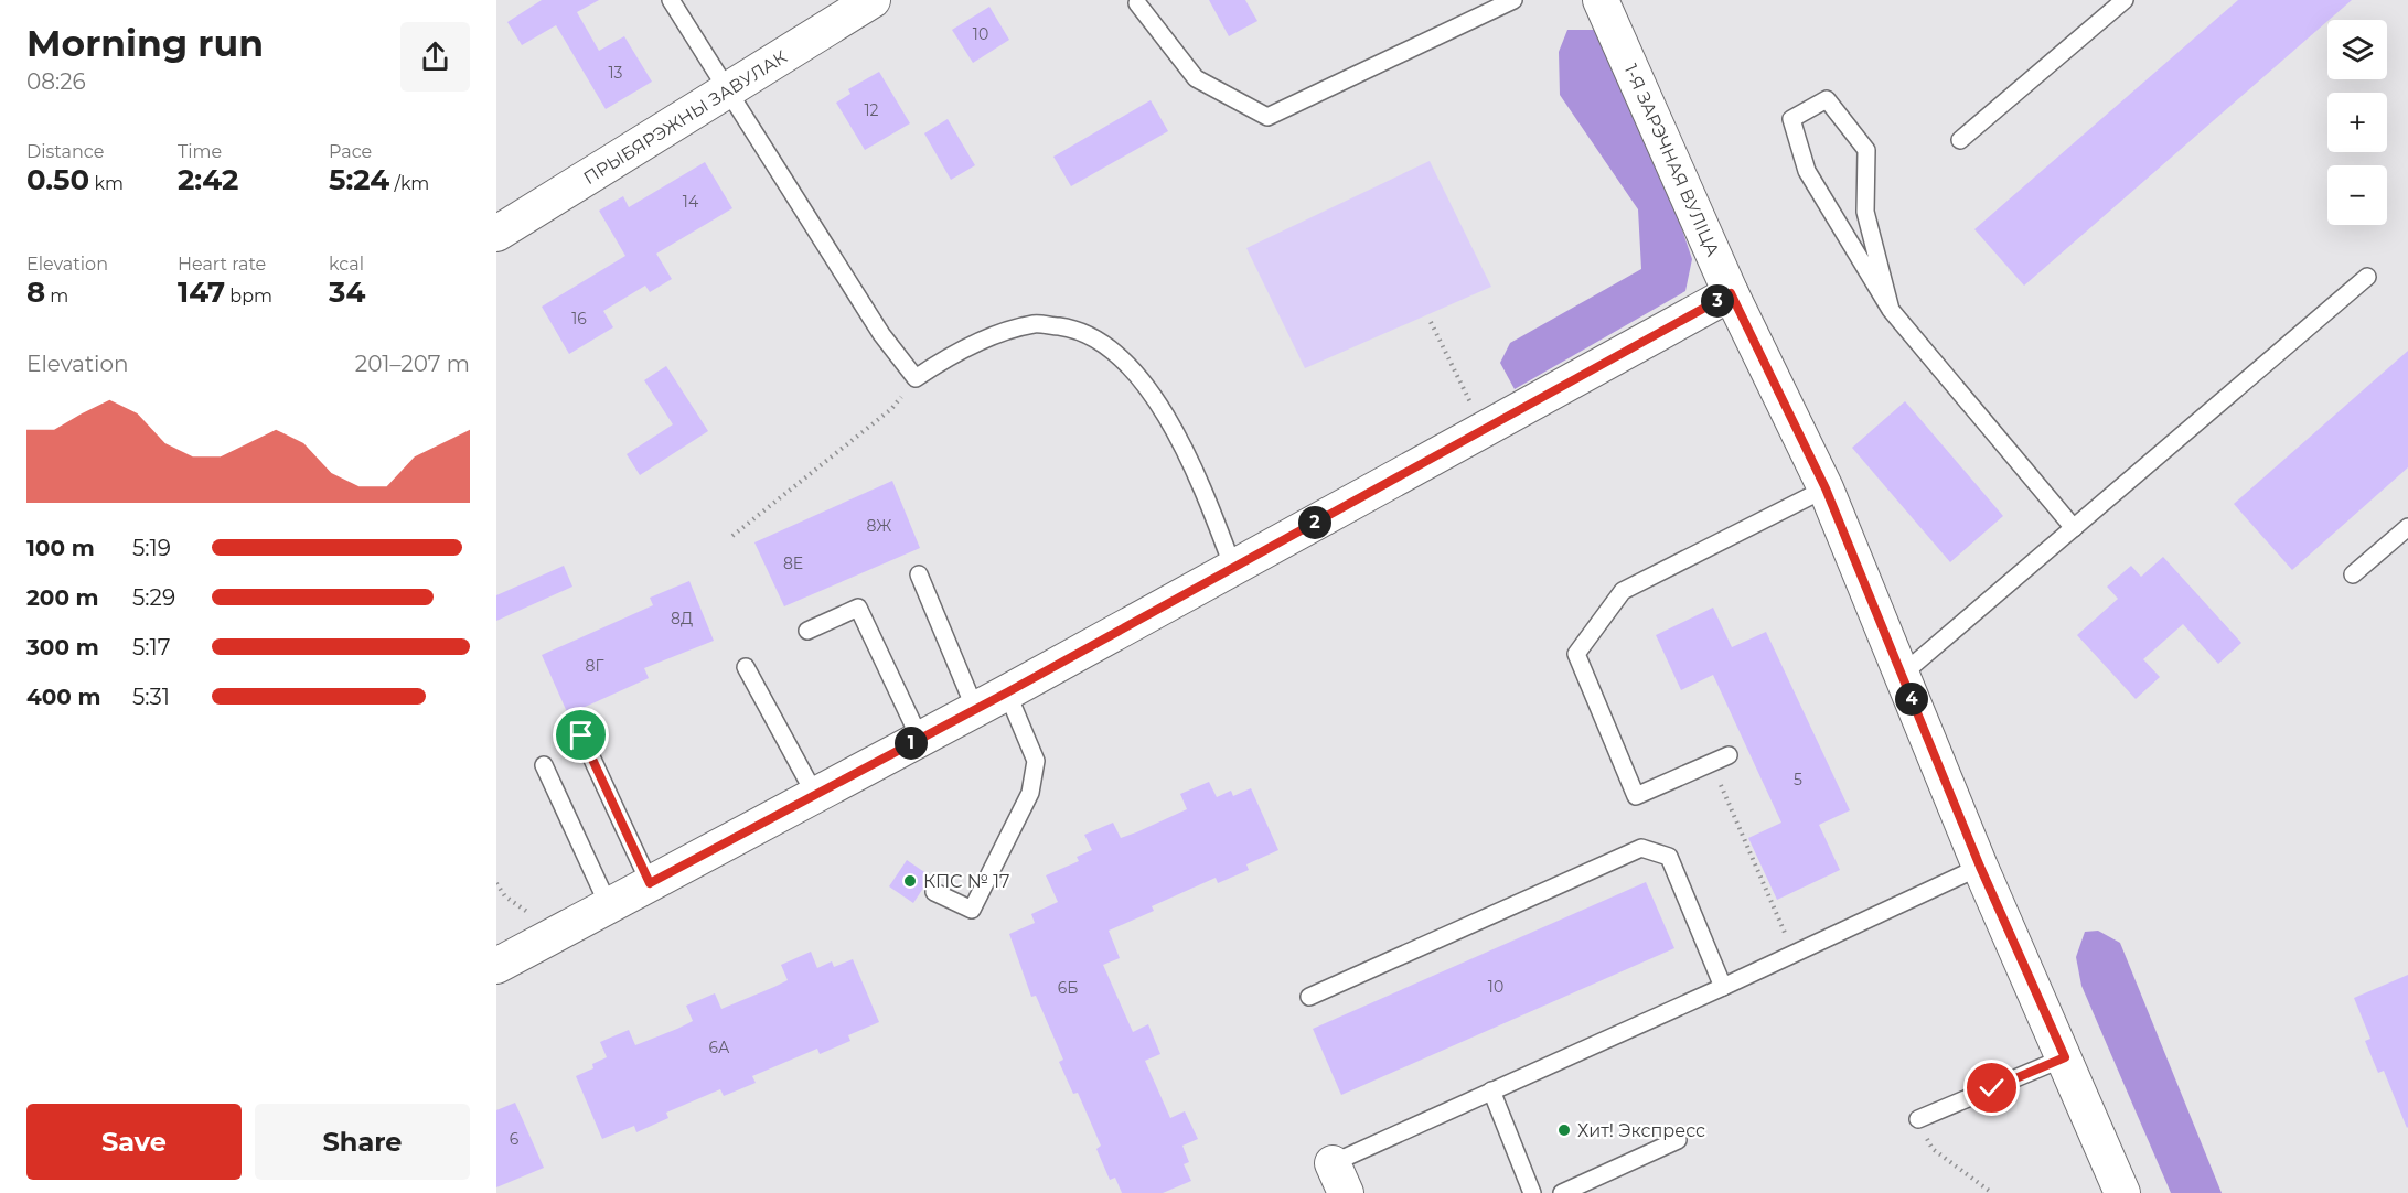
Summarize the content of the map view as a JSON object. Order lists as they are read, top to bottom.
{
  "streets": {
    "street": ["ПРЫБЯРЭЖНЫ ЗАВУЛАК", "1-Я ЗАРЭЧНАЯ ВУЛІЦА"]
  },
  "places": ["КПС № 17", "Хит! Экспресс"],
  "house_numbers": [
    "10",
    "13",
    "12",
    "14",
    "16",
    "8Ж",
    "8Е",
    "8Д",
    "8Г",
    "5",
    "10",
    "6Б",
    "6А",
    "6"
  ],
  "page": {
    "heading": ["Morning run", "08:26"],
    "map_buttons": ["+", "−"],
    "stats": [
      ["Distance", "0.50 km"],
      ["Time", "2:42"],
      ["Pace", "5:24 /km"],
      ["Elevation", "8 m"],
      ["Heart rate", "147 bpm"],
      ["kcal", "34"]
    ],
    "pins": [
      "3",
      "2",
      "4",
      "1"
    ],
    "chart": ["Elevation", "201–207 m"],
    "list": [
      {
        "name": "100 m",
        "note": "5:19"
      },
      {
        "name": "200 m",
        "note": "5:29"
      },
      {
        "name": "300 m",
        "note": "5:17"
      },
      {
        "name": "400 m",
        "note": "5:31"
      }
    ],
    "buttons": ["Save", "Share"]
  }
}
